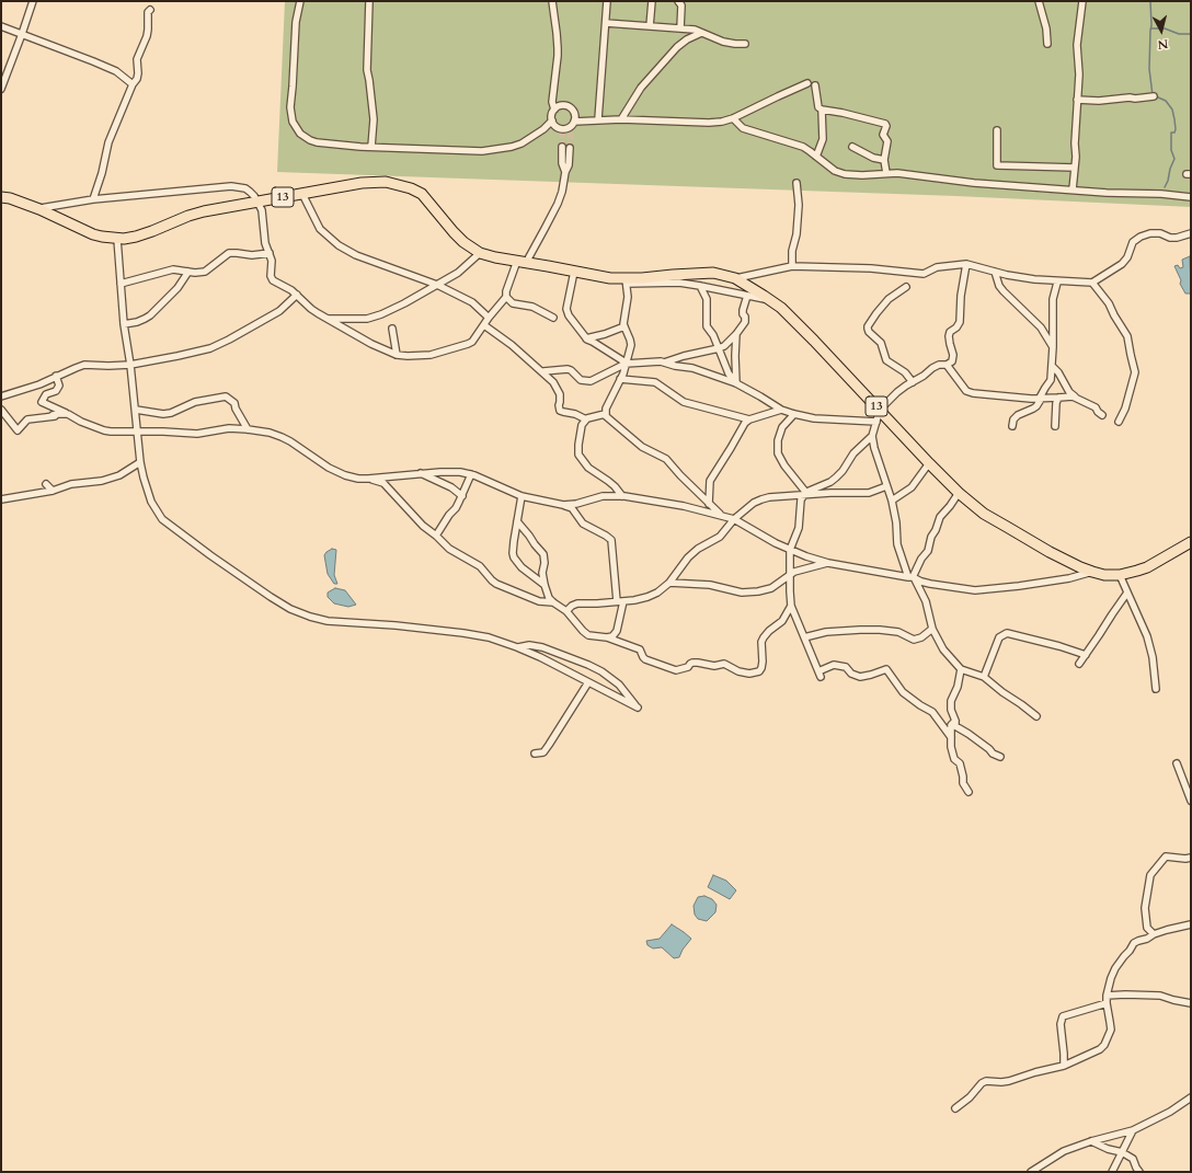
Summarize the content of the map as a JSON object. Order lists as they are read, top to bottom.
{
  "streets": {
    "main road": ["13"]
  },
  "north": "bottom"
}
